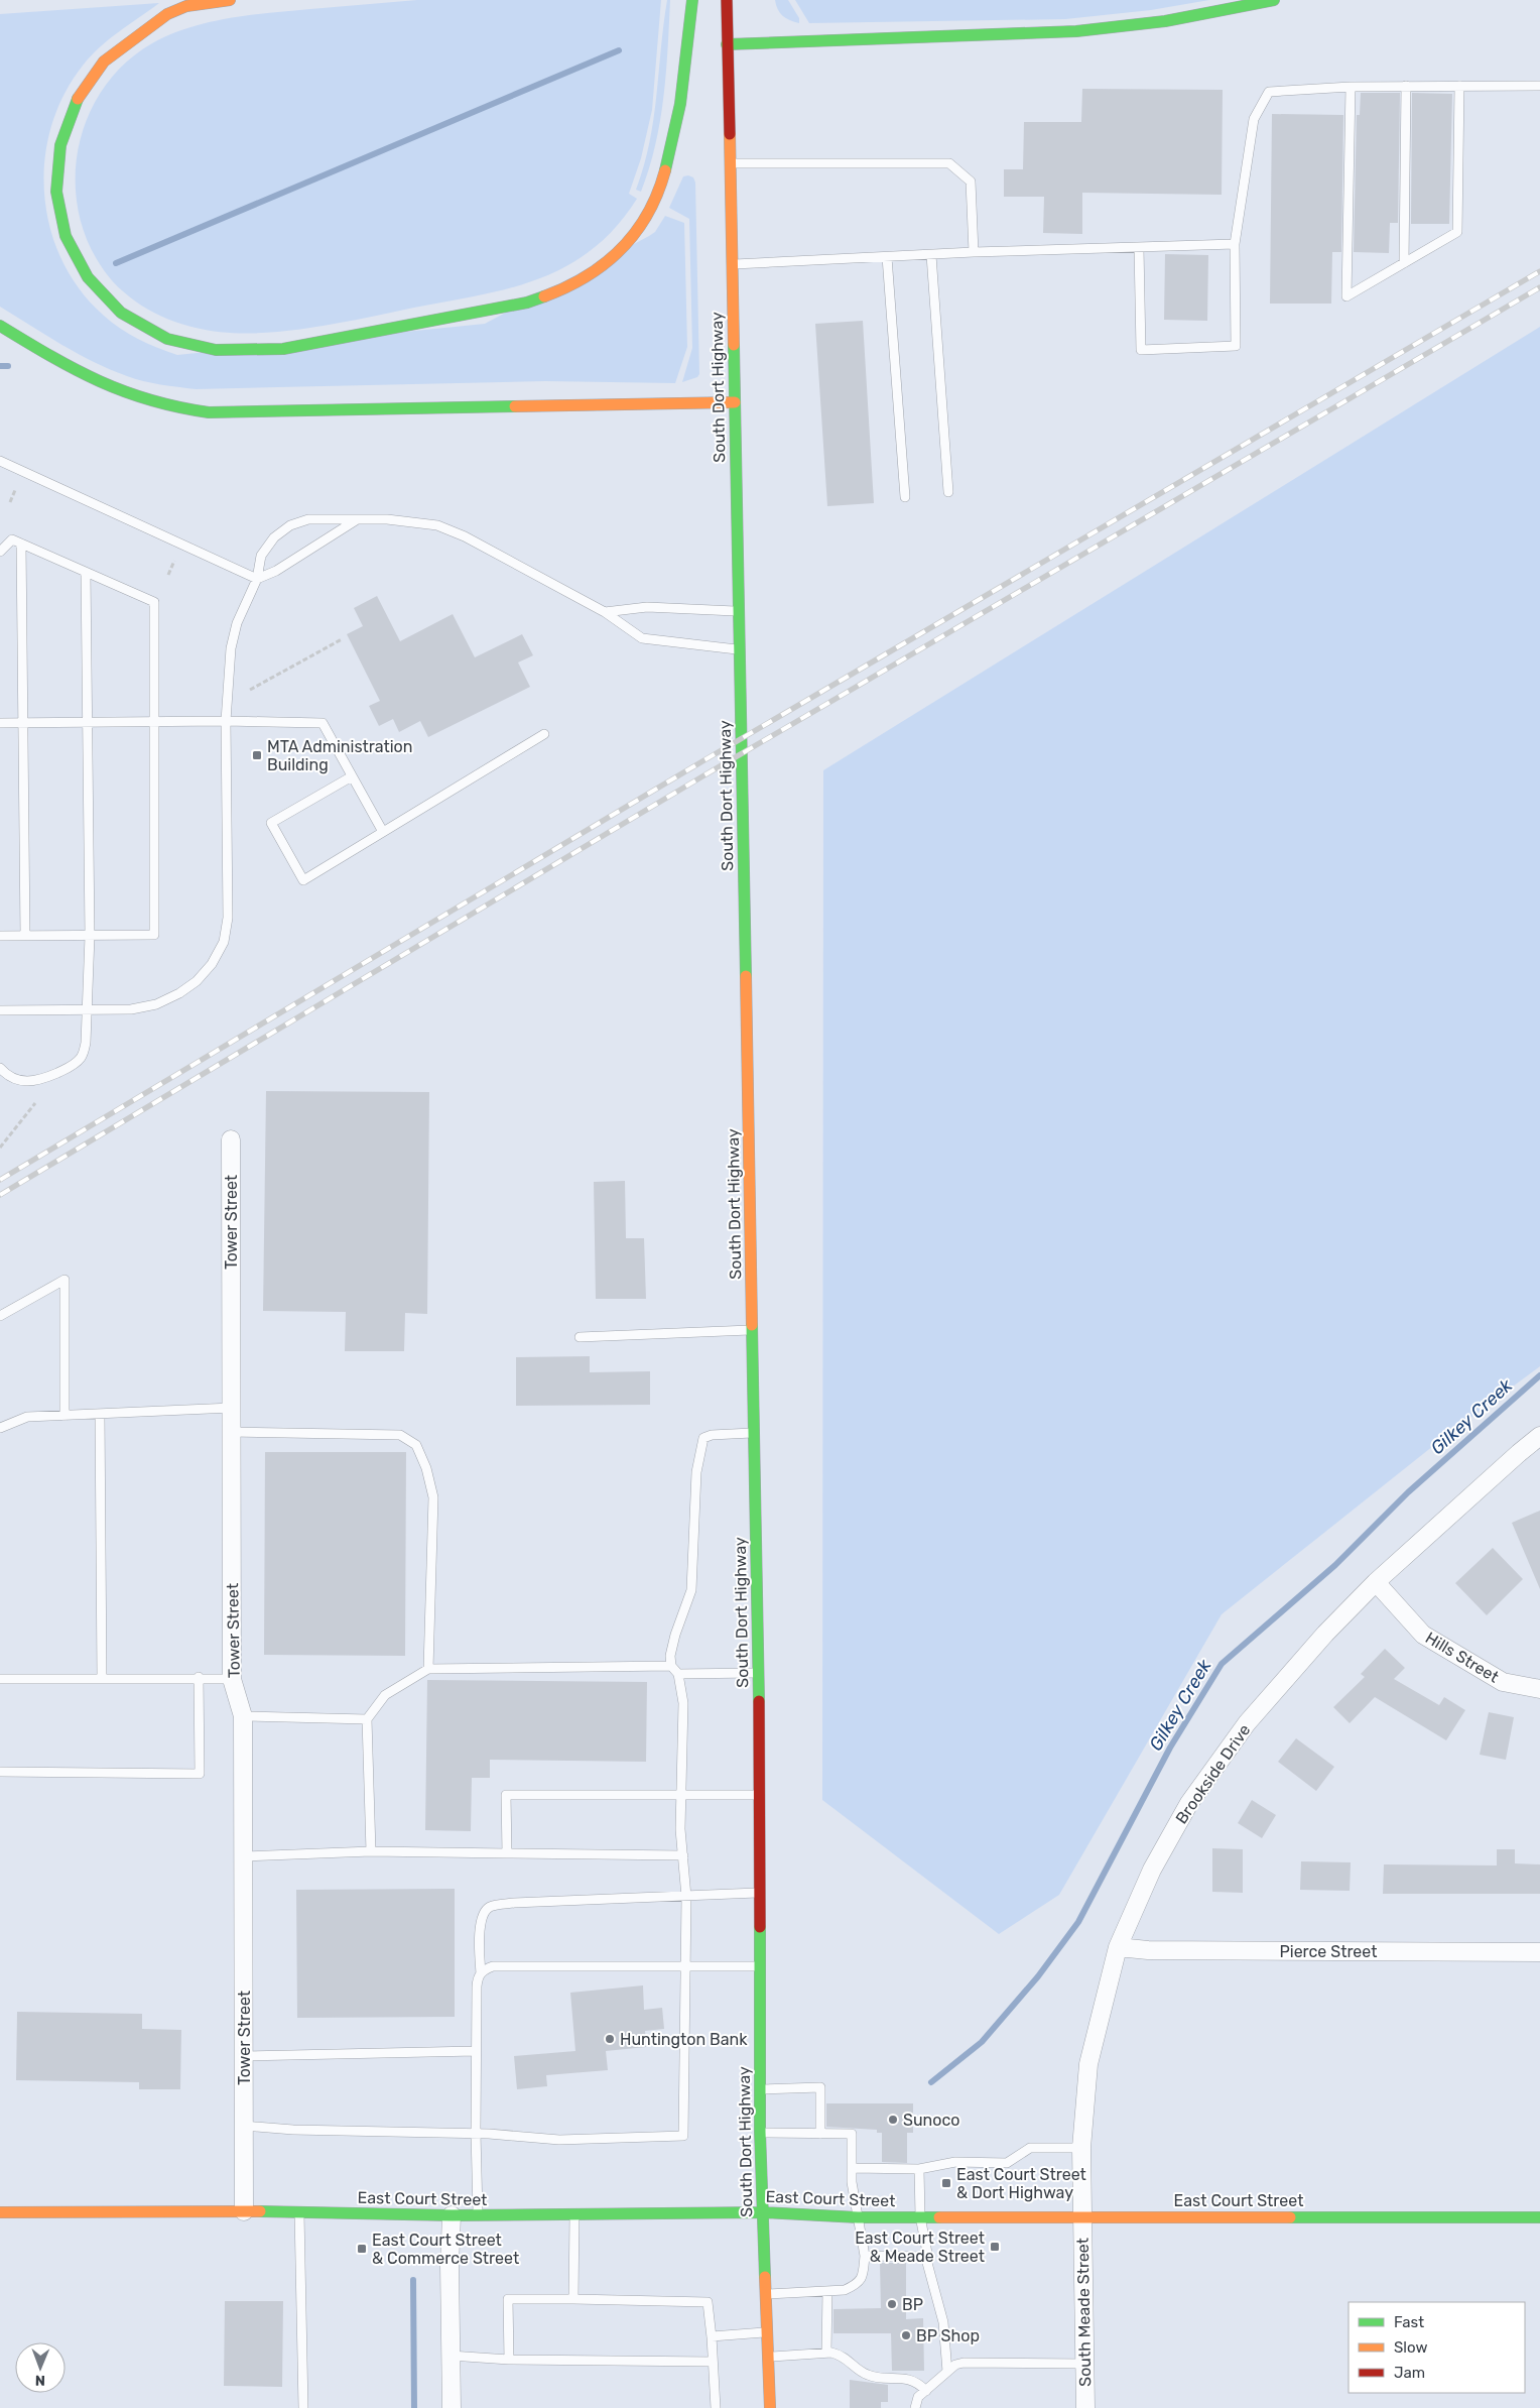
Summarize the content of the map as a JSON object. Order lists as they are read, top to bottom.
{
  "streets": {
    "main road": ["South Dort Highway", "East Court Street"],
    "street": [
      "Tower Street",
      "Hills Street",
      "Brookside Drive",
      "Pierce Street",
      "South Meade Street"
    ]
  },
  "crossings": [
    ["South Dort Highway", "East Court Street"],
    ["Tower Street", "East Court Street"],
    ["Hills Street", "Brookside Drive"],
    ["Brookside Drive", "Pierce Street"],
    ["Brookside Drive", "East Court Street"],
    ["Brookside Drive", "South Meade Street"],
    ["East Court Street", "South Meade Street"]
  ],
  "water": ["Gilkey Creek"],
  "places": {
    "transit": [
      "MTA Administration Building",
      "East Court Street & Dort Highway",
      "East Court Street & Meade Street",
      "East Court Street & Commerce Street"
    ],
    "other": [
      "Huntington Bank",
      "Sunoco",
      "BP",
      "BP Shop"
    ]
  },
  "legend": ["Fast", "Slow", "Jam"],
  "north": "bottom"
}
